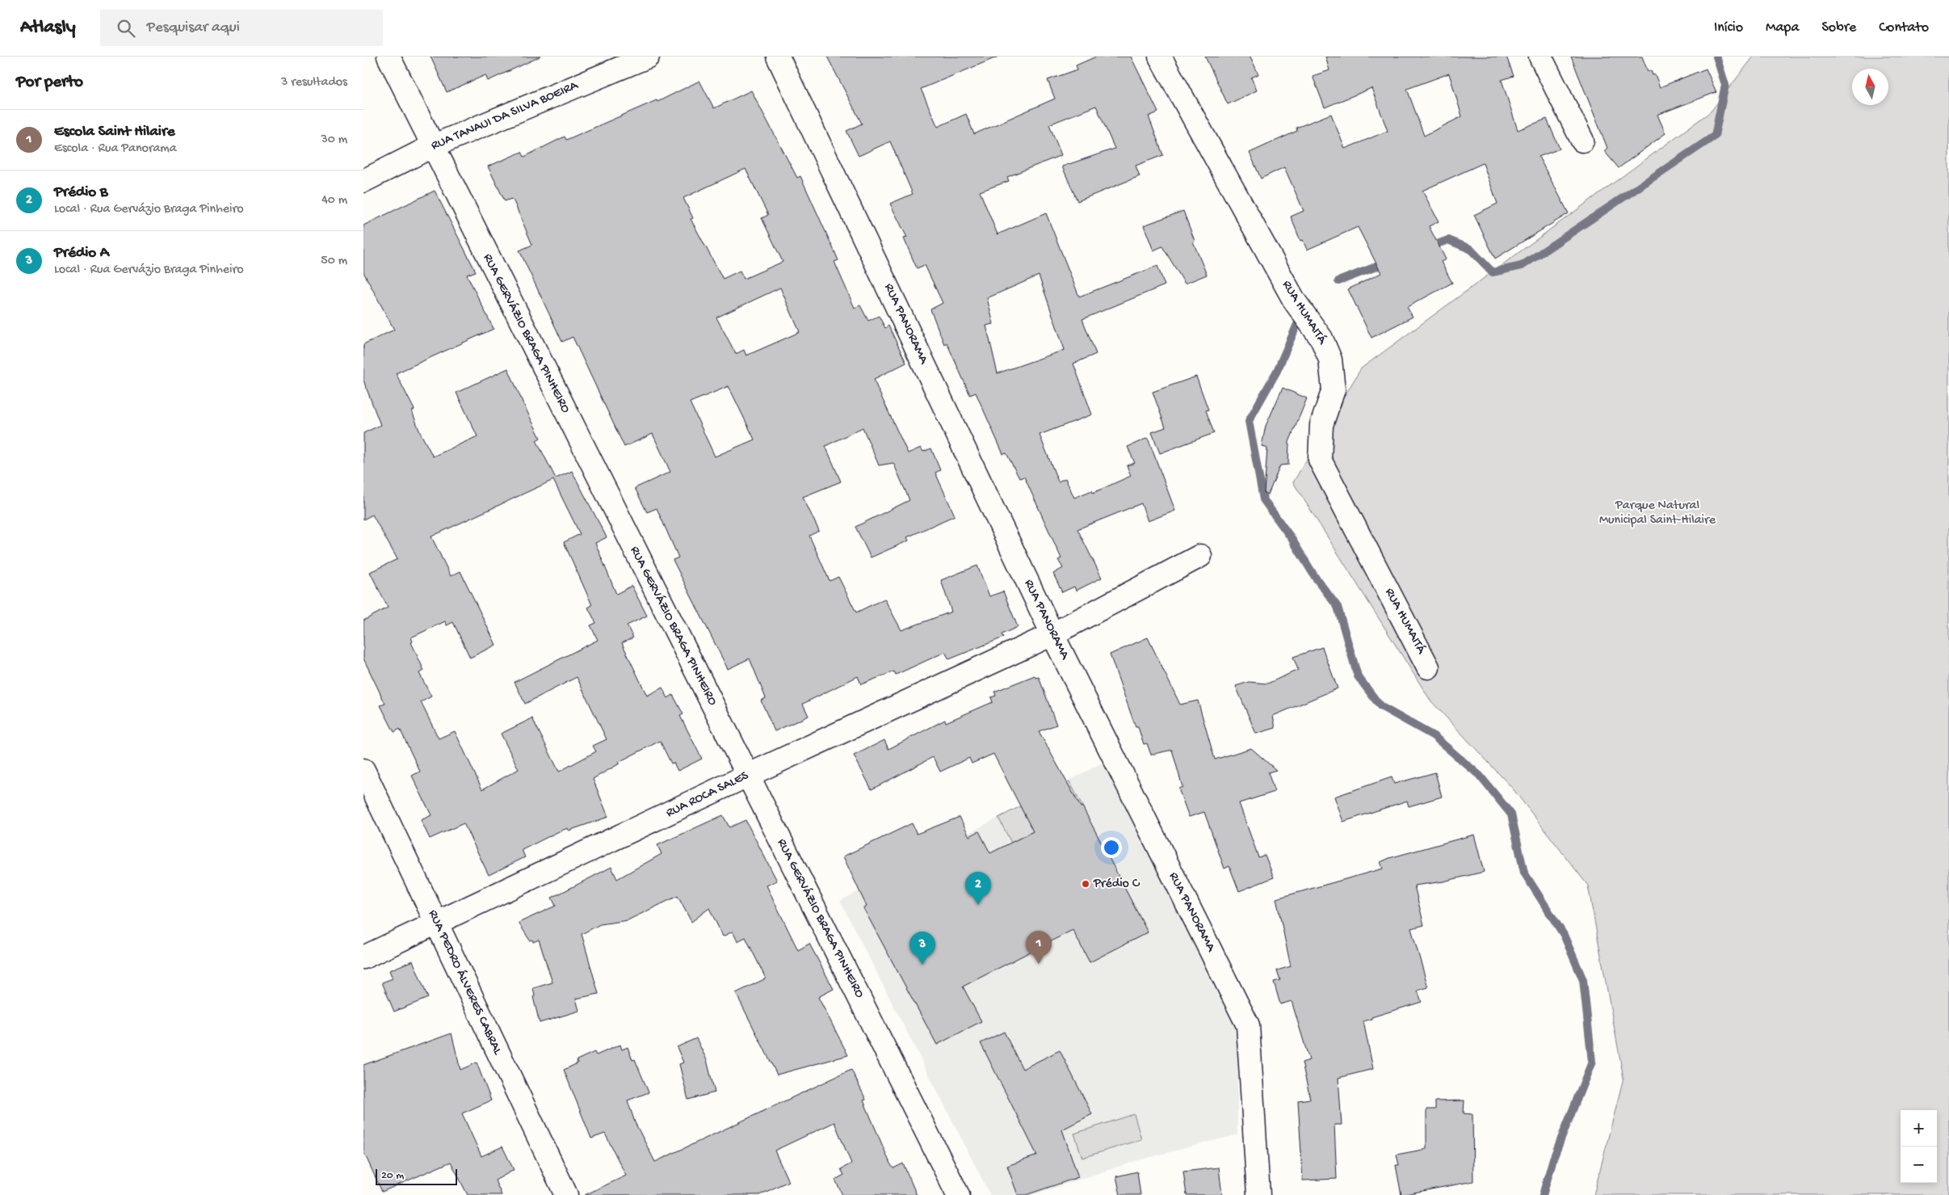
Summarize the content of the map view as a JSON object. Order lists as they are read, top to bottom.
{
  "streets": {
    "street": [
      "RUA TANAUI DA SILVA BOEIRA",
      "RUA HUMAITÁ",
      "RUA PANORAMA",
      "RUA GERVÁZIO BRAGA PINHEIRO",
      "RUA ROCA SALES",
      "RUA PEDRO ÁLVERES CABRAL"
    ]
  },
  "crossings": [
    ["RUA TANAUI DA SILVA BOEIRA", "RUA GERVÁZIO BRAGA PINHEIRO"],
    ["RUA PANORAMA", "RUA ROCA SALES"],
    ["RUA GERVÁZIO BRAGA PINHEIRO", "RUA ROCA SALES"],
    ["RUA ROCA SALES", "RUA PEDRO ÁLVERES CABRAL"]
  ],
  "parks": ["Parque Natural Municipal Saint-Hilaire"],
  "places": ["Prédio C"],
  "scale_bar": "20 m",
  "north": "top",
  "page": {
    "header": "Atlasly",
    "search": "Pesquisar aqui",
    "nav": [
      "Início",
      "Mapa",
      "Sobre",
      "Contato"
    ],
    "heading": ["Por perto", "3 resultados"],
    "list": [
      {
        "mark": "1",
        "name": "Escola Saint Hilaire",
        "note": "Escola · Rua Panorama",
        "value": "30 m"
      },
      {
        "mark": "2",
        "name": "Prédio B",
        "note": "Local · Rua Gervázio Braga Pinheiro",
        "value": "40 m"
      },
      {
        "mark": "3",
        "name": "Prédio A",
        "note": "Local · Rua Gervázio Braga Pinheiro",
        "value": "50 m"
      }
    ],
    "pins": ["2", "1", "3"],
    "map_buttons": ["+", "−"],
    "scale": "20 m"
  }
}
